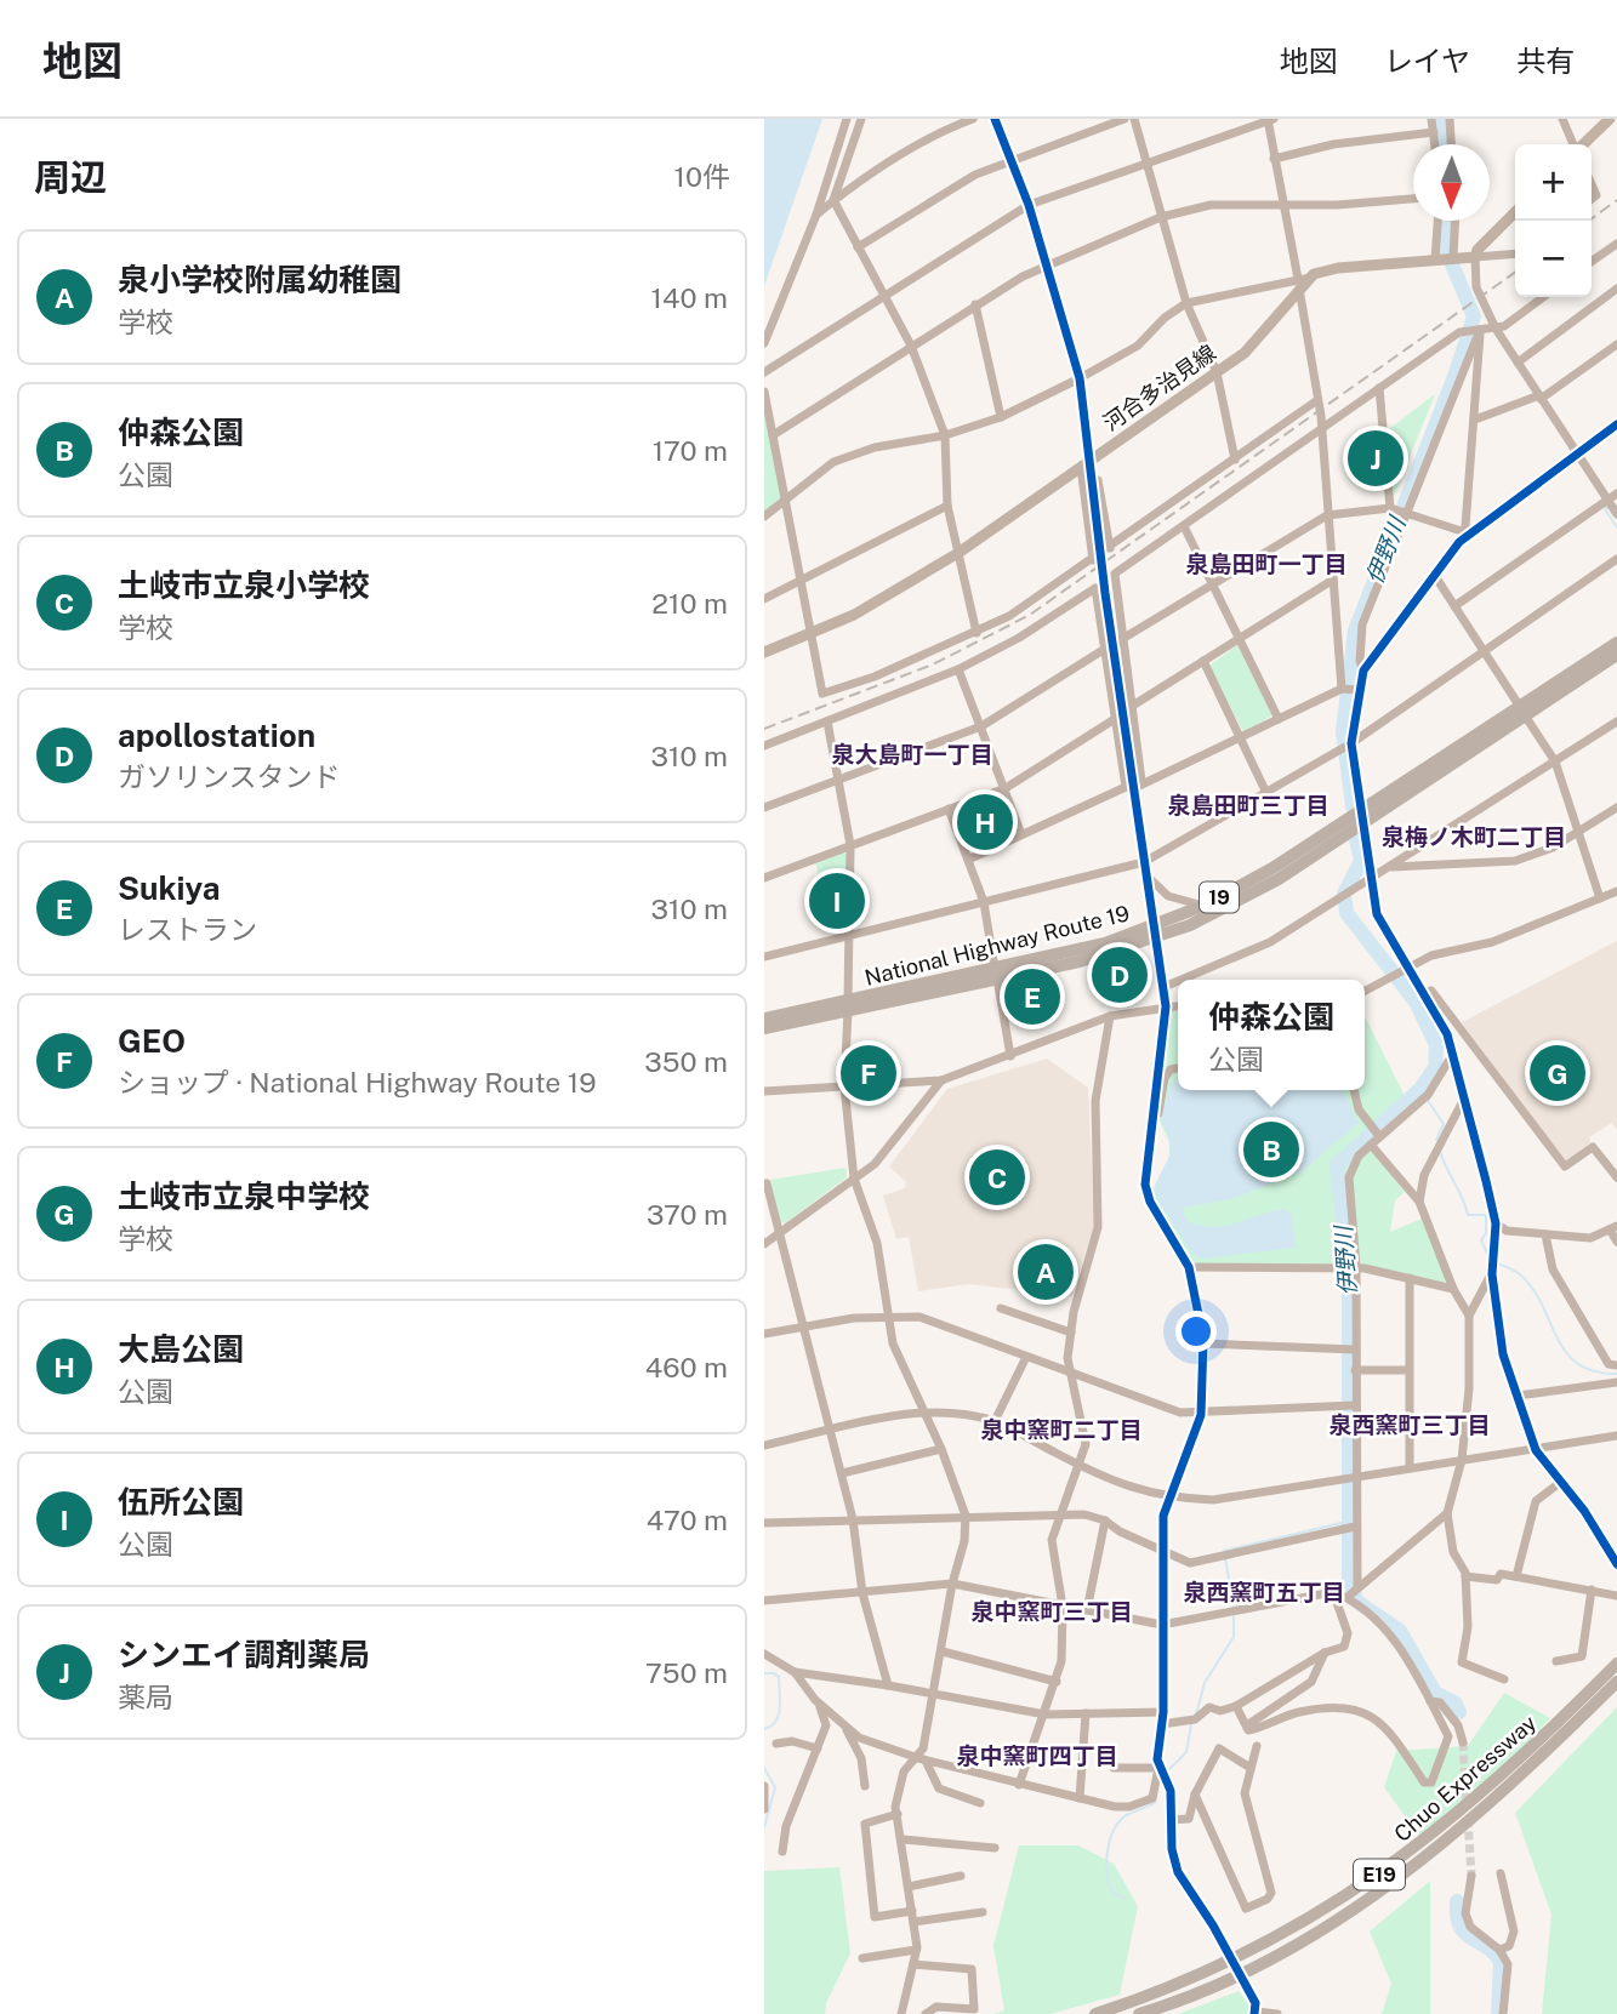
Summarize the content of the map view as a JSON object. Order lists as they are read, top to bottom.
{
  "streets": {
    "highway": [
      "19",
      "National Highway Route 19",
      "Chuo Expressway",
      "E19"
    ],
    "main road": ["河合多治見線"]
  },
  "districts": [
    "泉島田町一丁目",
    "泉大島町一丁目",
    "泉島田町三丁目",
    "泉梅ノ木町二丁目",
    "泉西窯町三丁目",
    "泉中窯町二丁目",
    "泉西窯町五丁目",
    "泉中窯町三丁目",
    "泉中窯町四丁目"
  ],
  "water": ["伊野川"],
  "north": "bottom",
  "page": {
    "header": "地図",
    "nav": ["地図", "レイヤ", "共有"],
    "heading": ["周辺", "10件"],
    "map_buttons": ["+", "−"],
    "list": [
      {
        "mark": "A",
        "name": "泉小学校附属幼稚園",
        "note": "学校",
        "value": "140 m"
      },
      {
        "mark": "B",
        "name": "仲森公園",
        "note": "公園",
        "value": "170 m"
      },
      {
        "mark": "C",
        "name": "土岐市立泉小学校",
        "note": "学校",
        "value": "210 m"
      },
      {
        "mark": "D",
        "name": "apollostation",
        "note": "ガソリンスタンド",
        "value": "310 m"
      },
      {
        "mark": "E",
        "name": "Sukiya",
        "note": "レストラン",
        "value": "310 m"
      },
      {
        "mark": "F",
        "name": "GEO",
        "note": "ショップ · National Highway Route 19",
        "value": "350 m"
      },
      {
        "mark": "G",
        "name": "土岐市立泉中学校",
        "note": "学校",
        "value": "370 m"
      },
      {
        "mark": "H",
        "name": "大島公園",
        "note": "公園",
        "value": "460 m"
      },
      {
        "mark": "I",
        "name": "伍所公園",
        "note": "公園",
        "value": "470 m"
      },
      {
        "mark": "J",
        "name": "シンエイ調剤薬局",
        "note": "薬局",
        "value": "750 m"
      }
    ],
    "pins": [
      "J",
      "H",
      "I",
      "D",
      "E",
      "F",
      "G",
      "B",
      "C",
      "A"
    ],
    "popup": ["仲森公園", "公園"]
  }
}
